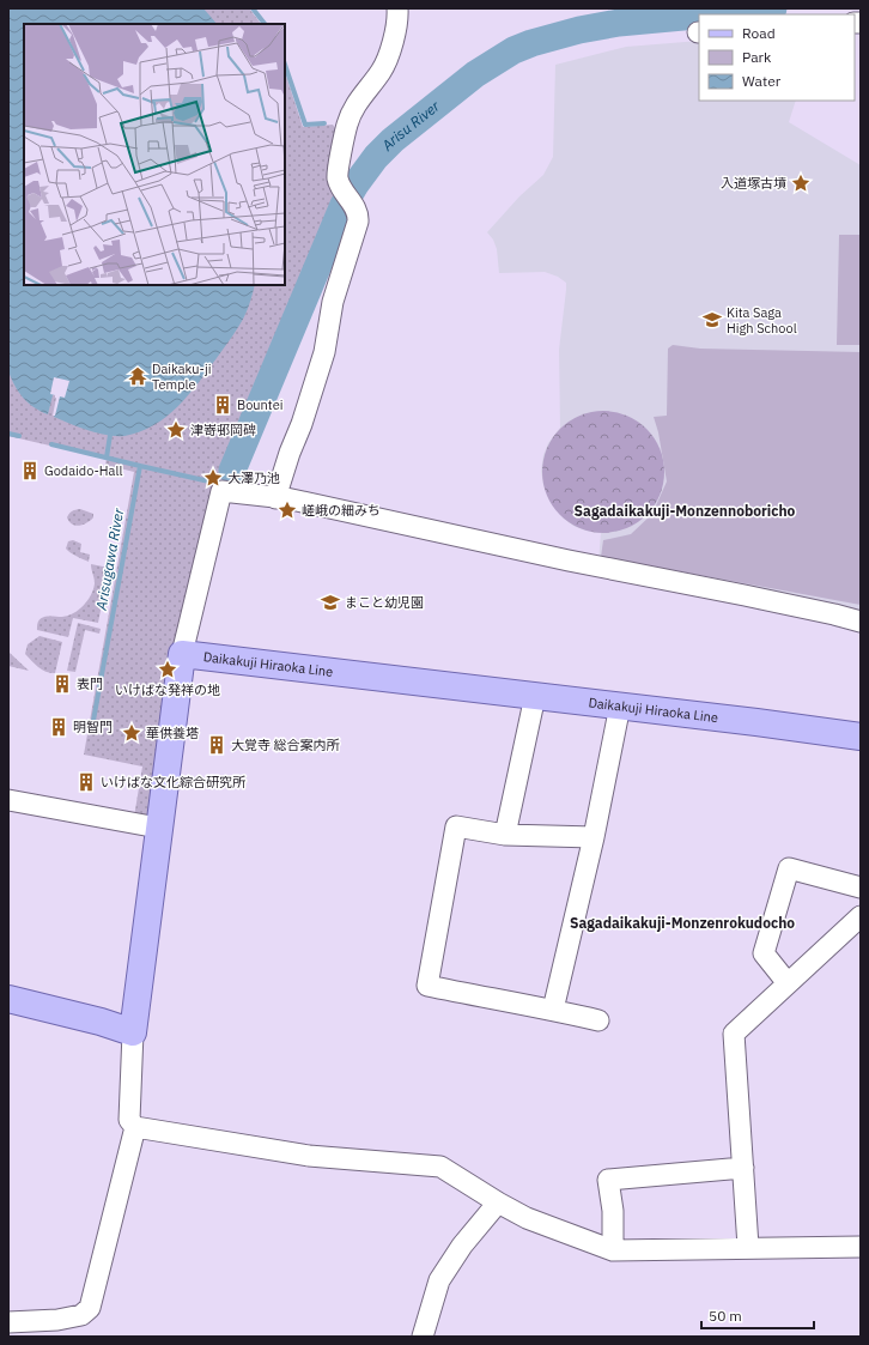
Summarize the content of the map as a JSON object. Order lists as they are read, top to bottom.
{
  "streets": {
    "main road": ["Daikakuji Hiraoka Line"]
  },
  "districts": ["Sagadaikakuji-Monzennoboricho", "Sagadaikakuji-Monzenrokudocho"],
  "water": ["Arisu River", "Arisugawa River"],
  "places": {
    "place": [
      "入道塚古墳",
      "津嵜邨岡碑",
      "大澤乃池",
      "嵯峨の細みち",
      "いけばな発祥の地",
      "華供養塔"
    ],
    "school or university": ["Kita Saga High School", "まこと幼児園"],
    "temple": ["Daikaku-ji Temple"],
    "building": [
      "Bountei",
      "Godaido-Hall",
      "表門",
      "明智門",
      "大覚寺 総合案内所",
      "いけばな文化綜合研究所"
    ]
  },
  "legend": ["Road", "Park", "Water"],
  "scale_bar": "50 m"
}
